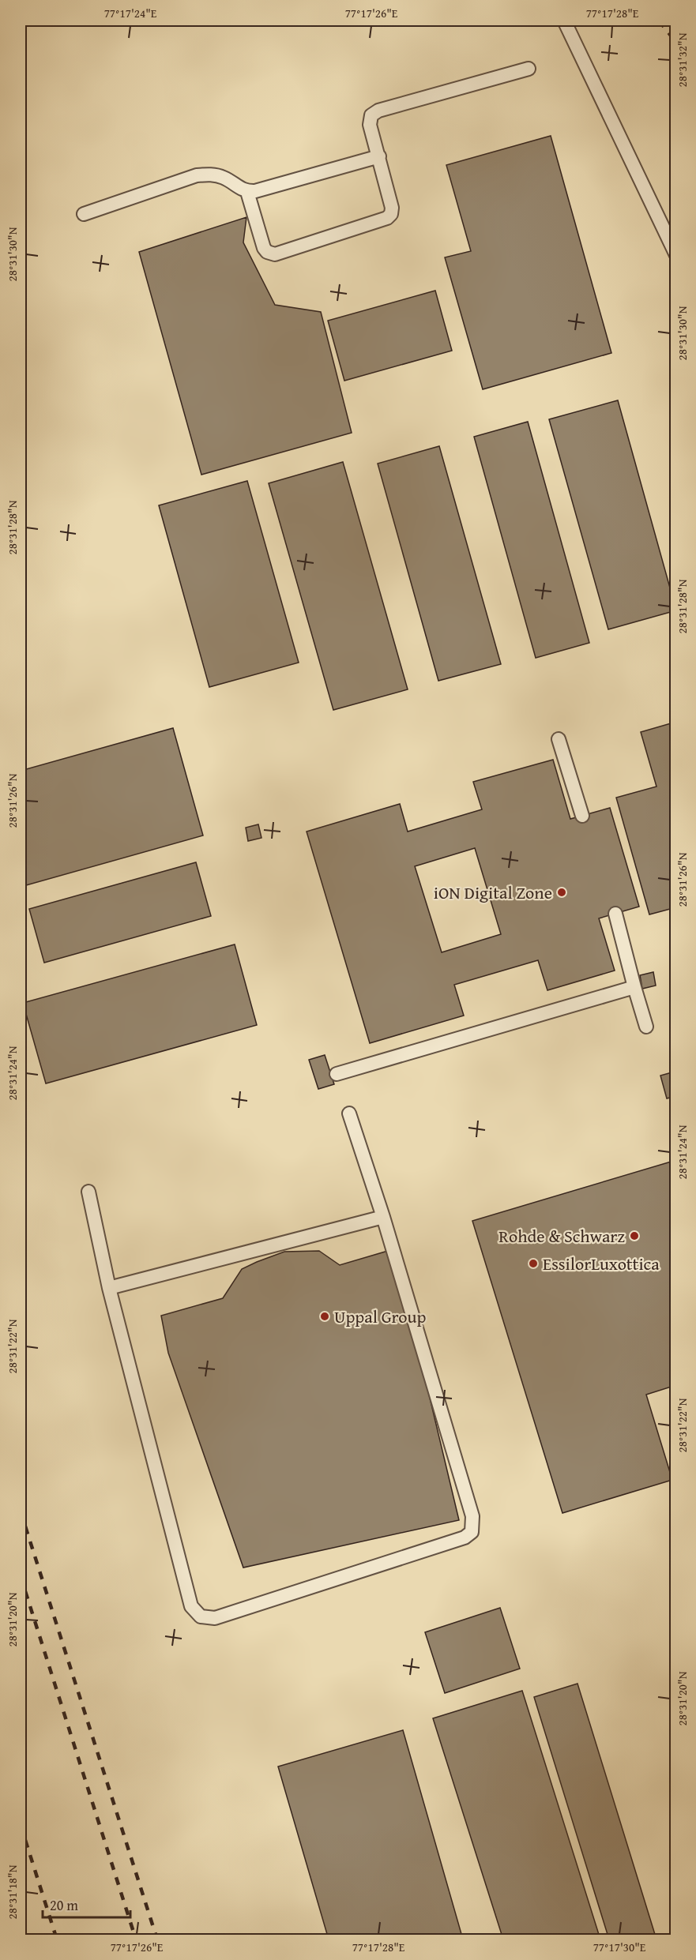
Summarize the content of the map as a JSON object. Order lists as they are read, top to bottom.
{
  "places": [
    "iON Digital Zone",
    "Rohde & Schwarz",
    "EssilorLuxottica",
    "Uppal Group"
  ],
  "scale_bar": "20 m",
  "coordinates": [
    "77°17'24\"E",
    "77°17'26\"E",
    "77°17'28\"E",
    "28°31'32\"N",
    "28°31'30\"N",
    "28°31'28\"N",
    "28°31'26\"N",
    "28°31'24\"N",
    "28°31'22\"N",
    "28°31'20\"N",
    "28°31'18\"N",
    "77°17'30\"E"
  ]
}
